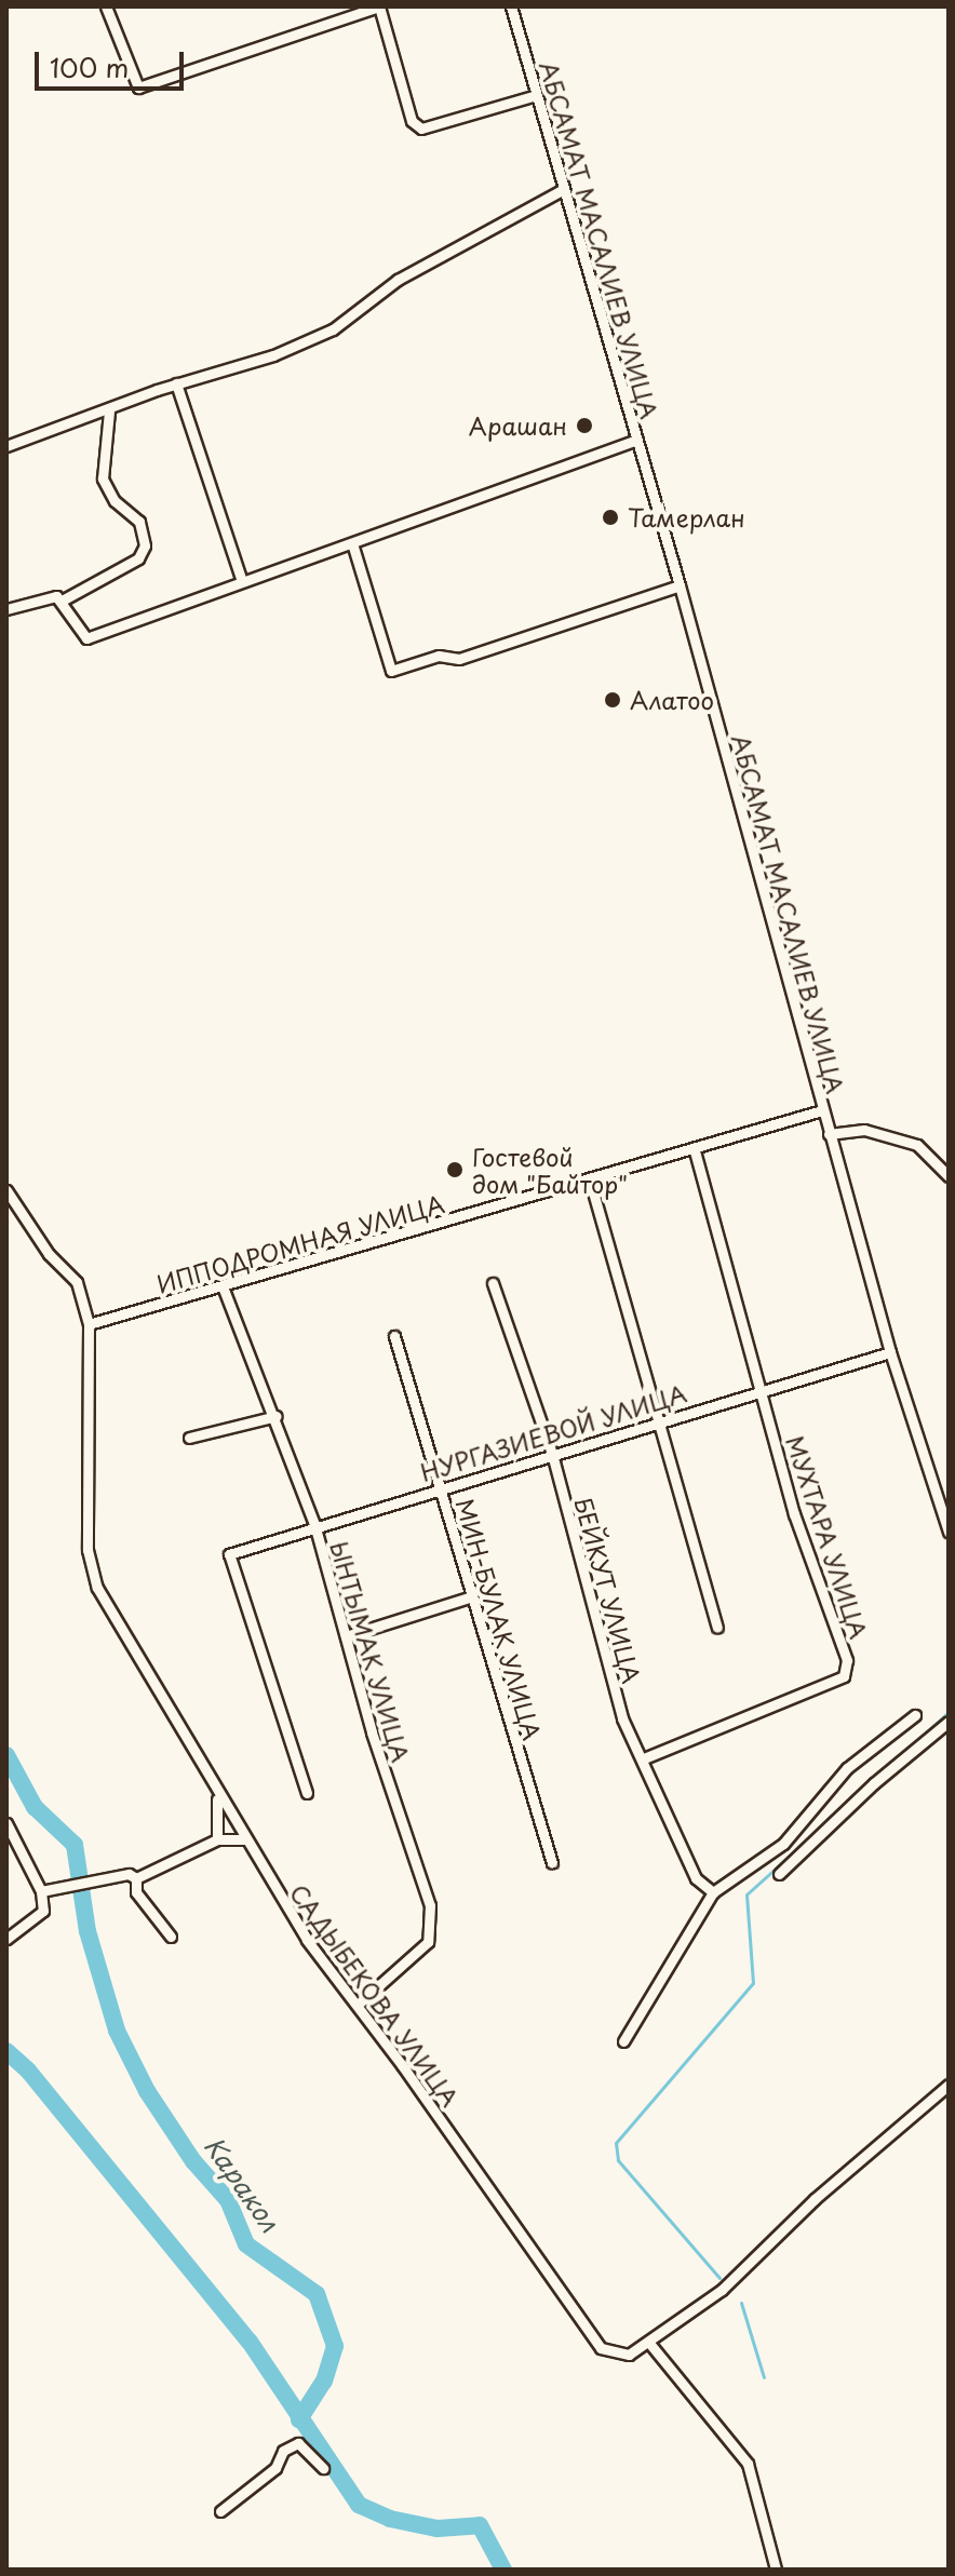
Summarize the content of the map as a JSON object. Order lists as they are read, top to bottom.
{
  "streets": {
    "street": [
      "АБСАМАТ МАСАЛИЕВ УЛИЦА",
      "ИППОДРОМНАЯ УЛИЦА",
      "НУРГАЗИЕВОЙ УЛИЦА",
      "МУХТАРА УЛИЦА",
      "БЕЙКУТ УЛИЦА",
      "МИН-БУЛАК УЛИЦА",
      "ЫНТЫМАК УЛИЦА",
      "САДЫБЕКОВА УЛИЦА"
    ]
  },
  "crossings": [
    ["АБСАМАТ МАСАЛИЕВ УЛИЦА", "ИППОДРОМНАЯ УЛИЦА"],
    ["АБСАМАТ МАСАЛИЕВ УЛИЦА", "НУРГАЗИЕВОЙ УЛИЦА"],
    ["ИППОДРОМНАЯ УЛИЦА", "МУХТАРА УЛИЦА"],
    ["ИППОДРОМНАЯ УЛИЦА", "ЫНТЫМАК УЛИЦА"],
    ["ИППОДРОМНАЯ УЛИЦА", "САДЫБЕКОВА УЛИЦА"],
    ["НУРГАЗИЕВОЙ УЛИЦА", "МУХТАРА УЛИЦА"],
    ["НУРГАЗИЕВОЙ УЛИЦА", "БЕЙКУТ УЛИЦА"],
    ["НУРГАЗИЕВОЙ УЛИЦА", "МИН-БУЛАК УЛИЦА"],
    ["НУРГАЗИЕВОЙ УЛИЦА", "ЫНТЫМАК УЛИЦА"],
    ["МУХТАРА УЛИЦА", "БЕЙКУТ УЛИЦА"],
    ["ЫНТЫМАК УЛИЦА", "САДЫБЕКОВА УЛИЦА"]
  ],
  "water": ["Каракол"],
  "places": [
    "Арашан",
    "Тамерлан",
    "Алатоо",
    "Гостевой дом \"Байтор\""
  ],
  "scale_bar": "100 m"
}
